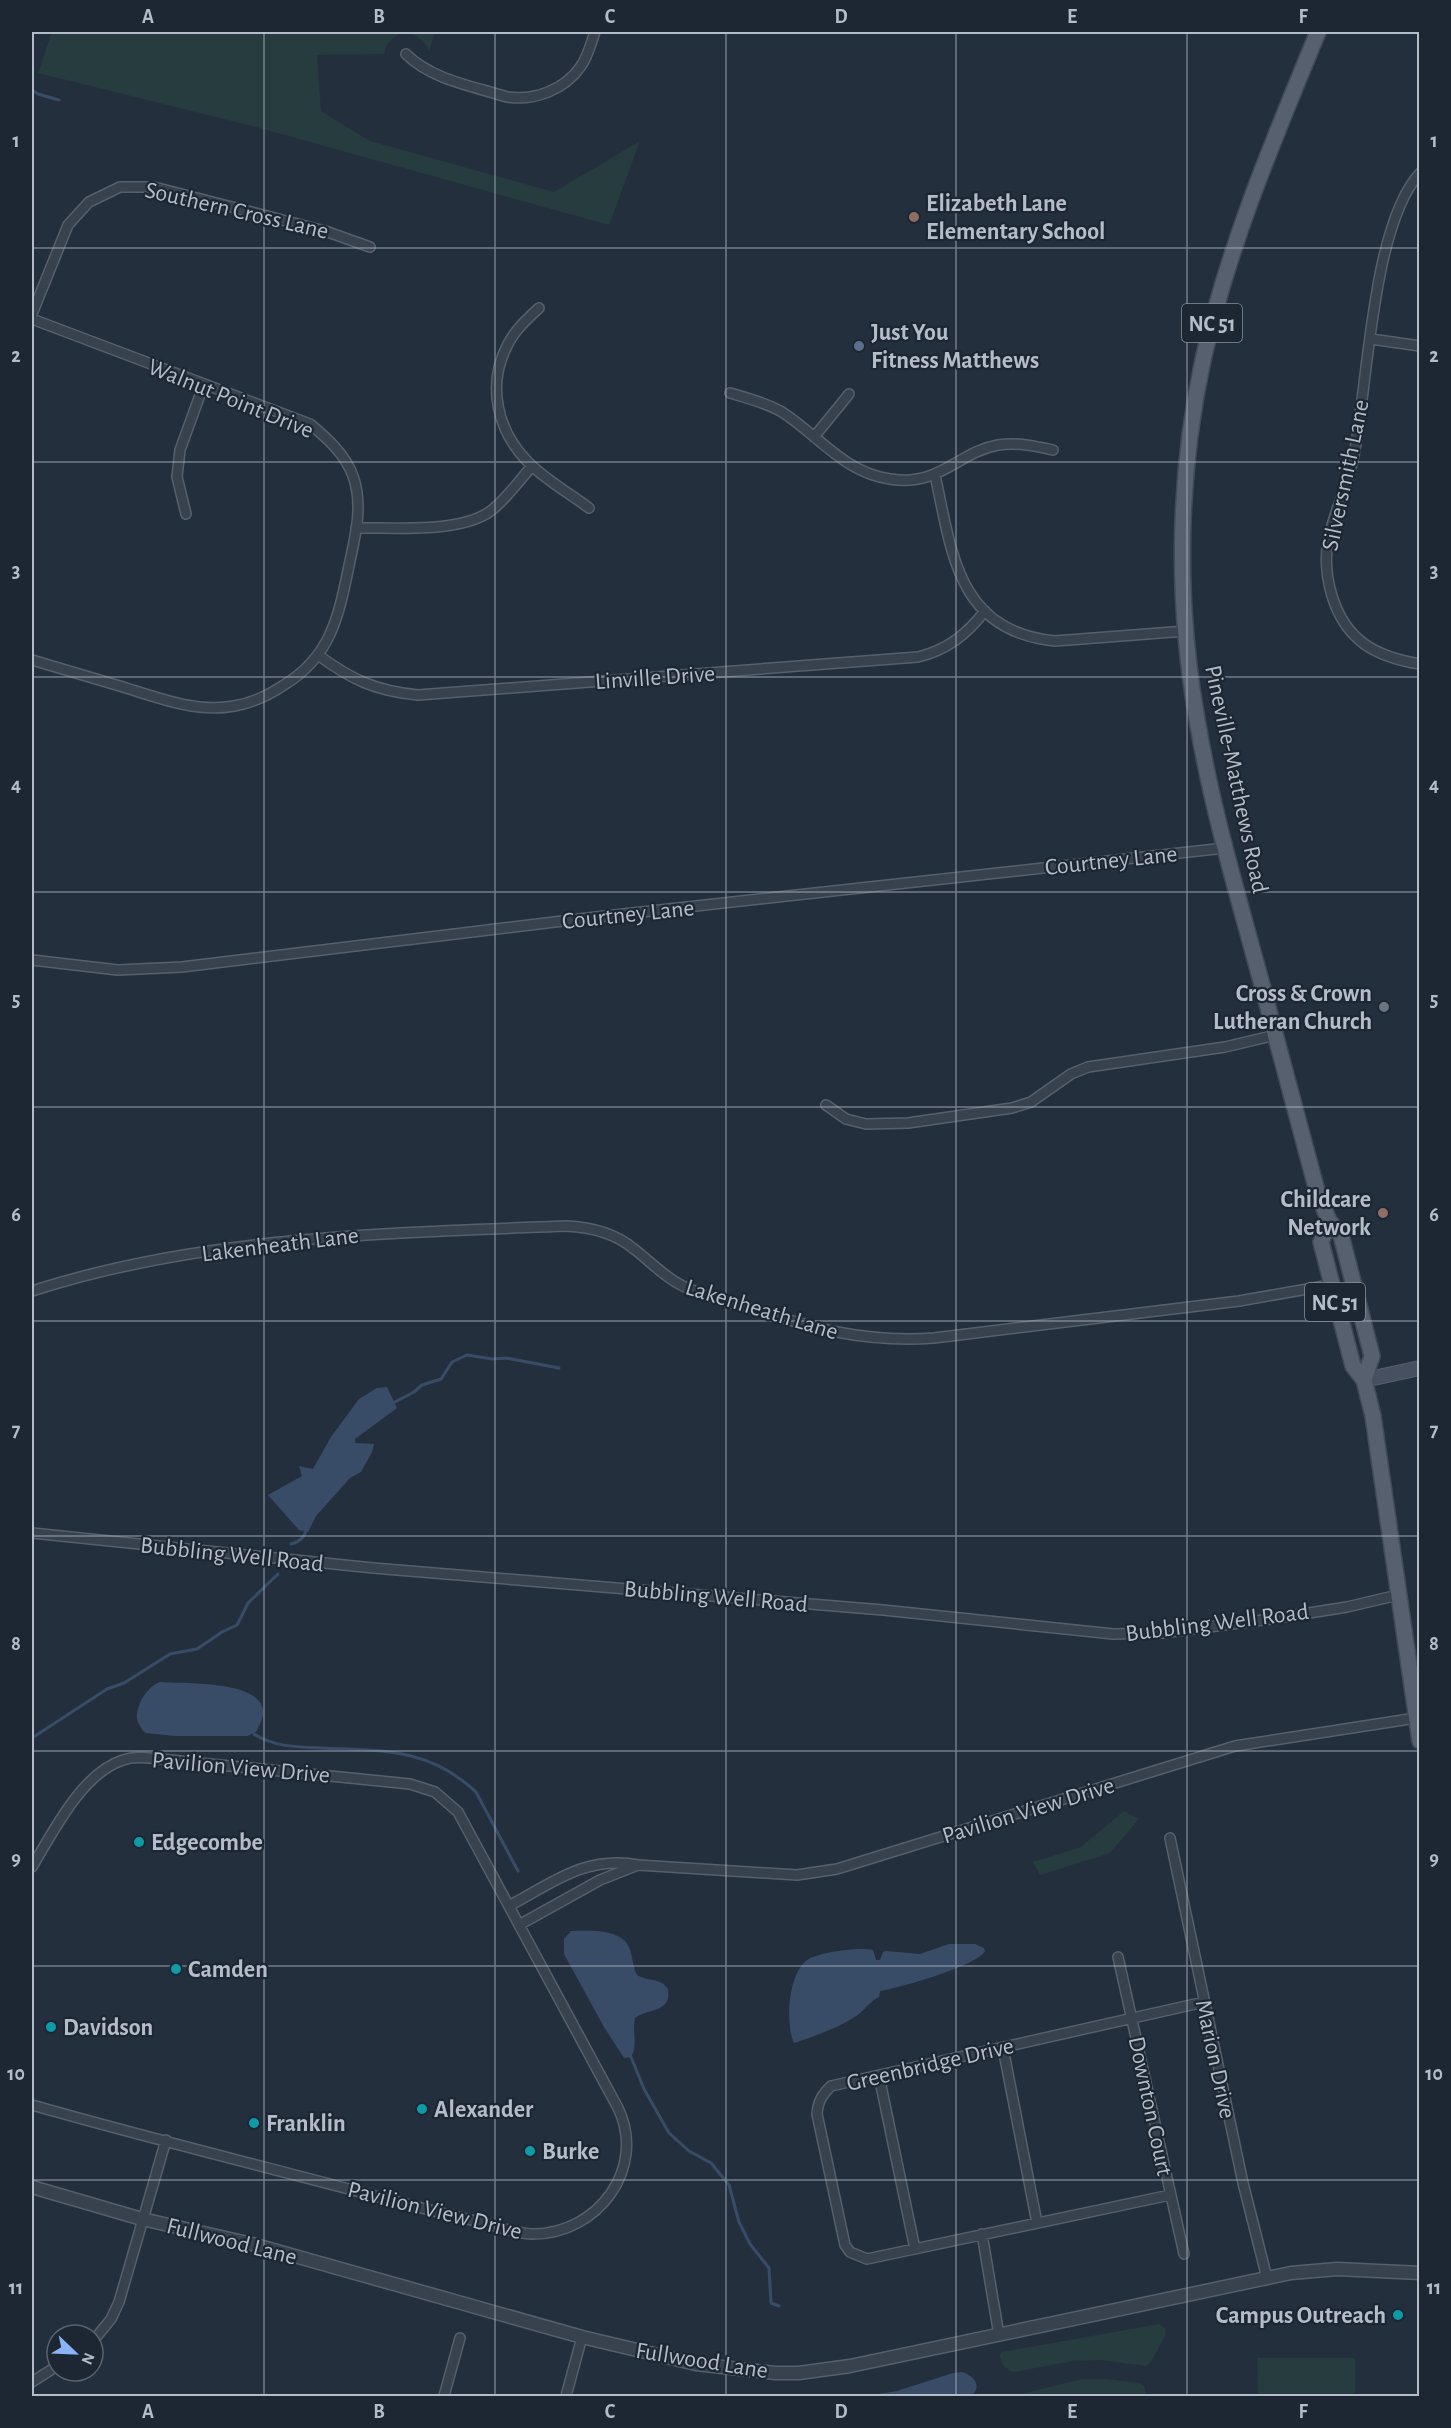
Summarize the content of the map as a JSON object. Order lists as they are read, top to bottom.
{
  "streets": {
    "main road": ["NC 51", "Pineville-Matthews Road"],
    "street": [
      "Southern Cross Lane",
      "Walnut Point Drive",
      "Silversmith Lane",
      "Linville Drive",
      "Courtney Lane",
      "Lakenheath Lane",
      "Bubbling Well Road",
      "Pavilion View Drive",
      "Marion Drive",
      "Greenbridge Drive",
      "Downton Court",
      "Fullwood Lane"
    ]
  },
  "crossings": [
    ["Southern Cross Lane", "Walnut Point Drive"],
    ["NC 51", "Pineville-Matthews Road"],
    ["NC 51", "Lakenheath Lane"],
    ["NC 51", "Bubbling Well Road"],
    ["NC 51", "Pavilion View Drive"],
    ["Walnut Point Drive", "Linville Drive"],
    ["Pineville-Matthews Road", "Courtney Lane"],
    ["Marion Drive", "Greenbridge Drive"],
    ["Marion Drive", "Fullwood Lane"],
    ["Greenbridge Drive", "Downton Court"]
  ],
  "places": [
    "Elizabeth Lane Elementary School",
    "Just You Fitness Matthews",
    "Cross & Crown Lutheran Church",
    "Childcare Network",
    "Edgecombe",
    "Camden",
    "Davidson",
    "Alexander",
    "Franklin",
    "Burke",
    "Campus Outreach"
  ],
  "north": "bottom right",
  "grid": {
    "columns": [
      "A",
      "B",
      "C",
      "D",
      "E",
      "F"
    ],
    "rows": [
      "1",
      "2",
      "3",
      "4",
      "5",
      "6",
      "7",
      "8",
      "9",
      "10",
      "11"
    ]
  }
}
